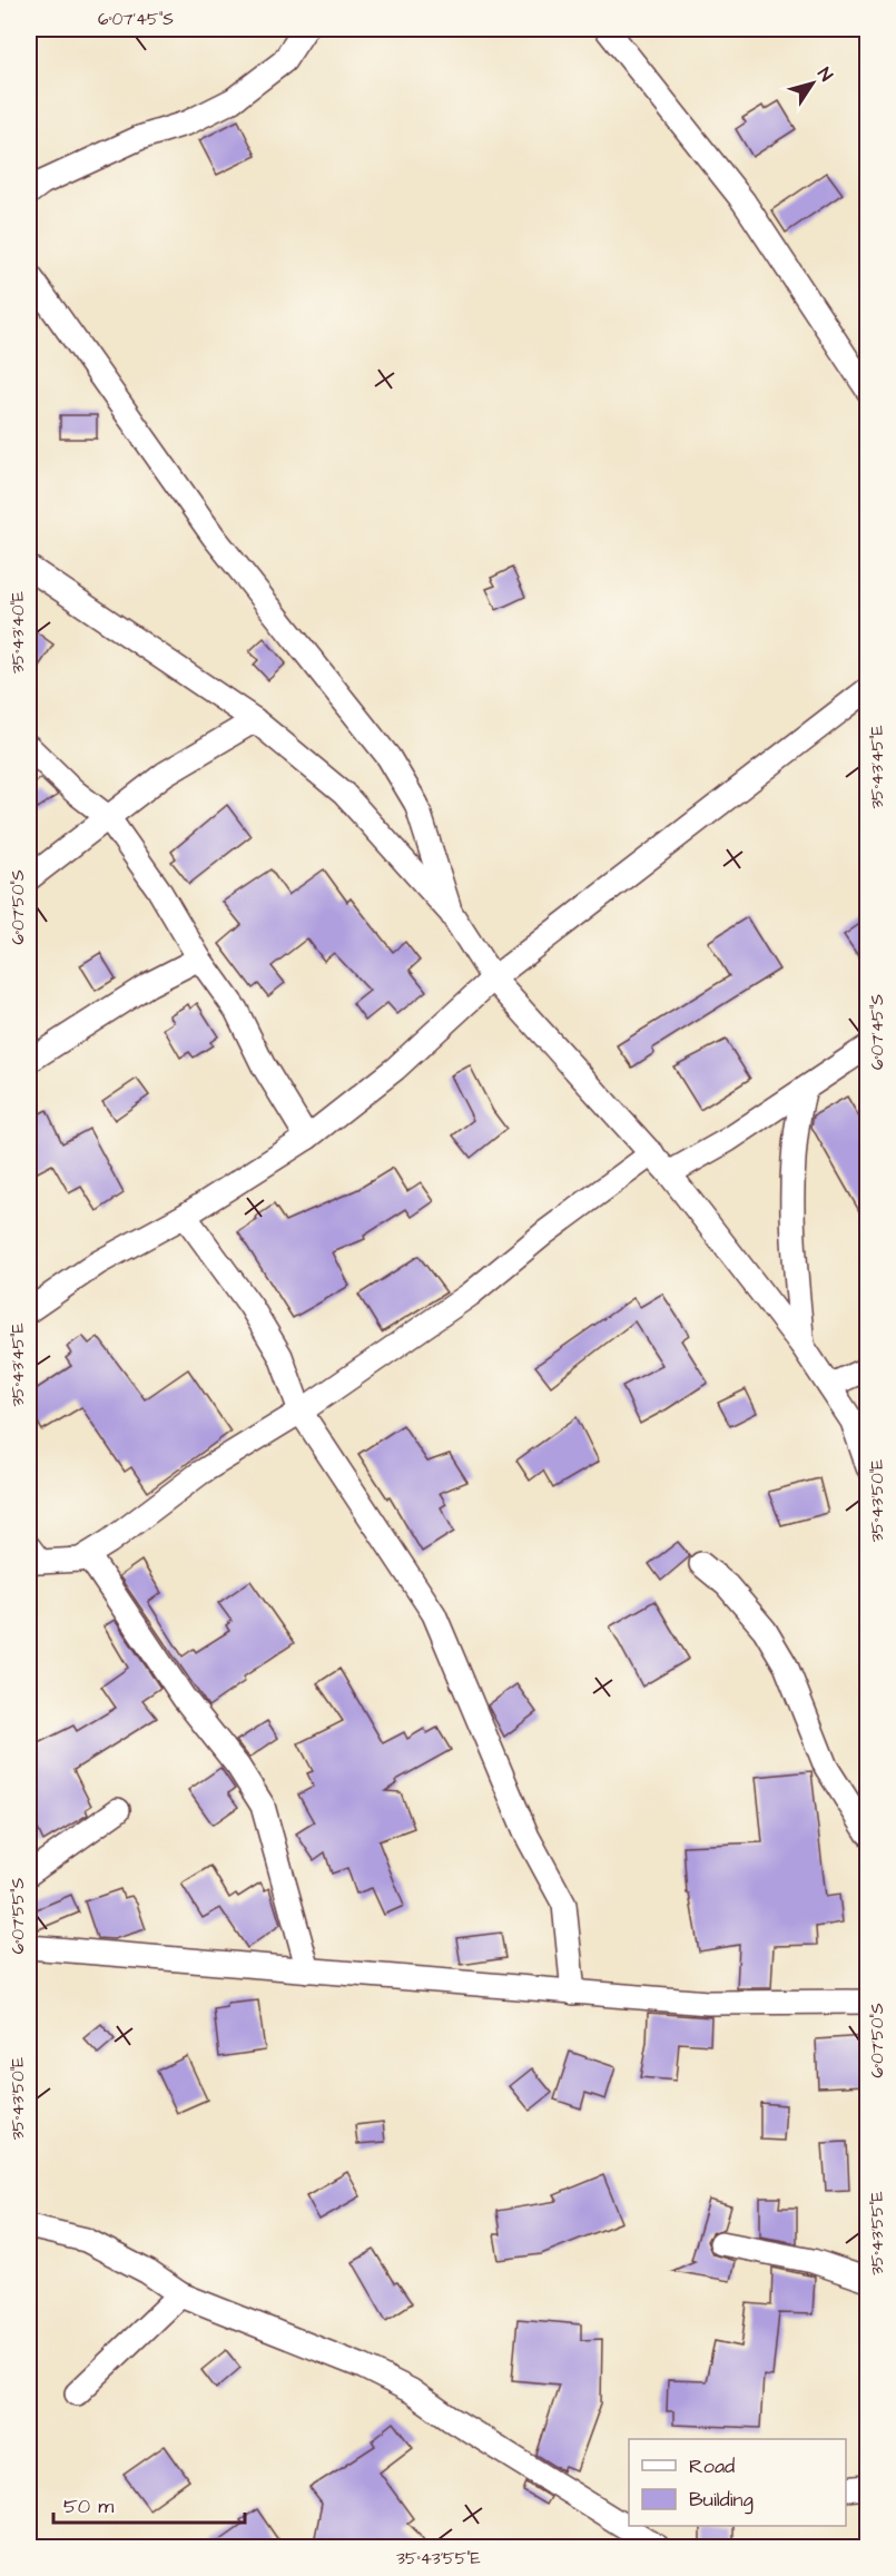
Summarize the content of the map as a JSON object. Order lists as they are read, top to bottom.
{
  "legend": ["Road", "Building"],
  "scale_bar": "50 m",
  "north": "top right",
  "coordinates": [
    "6°07'45\"S",
    "35°43'40\"E",
    "35°43'45\"E",
    "6°07'50\"S",
    "35°43'50\"E",
    "6°07'55\"S",
    "35°43'55\"E"
  ]
}
